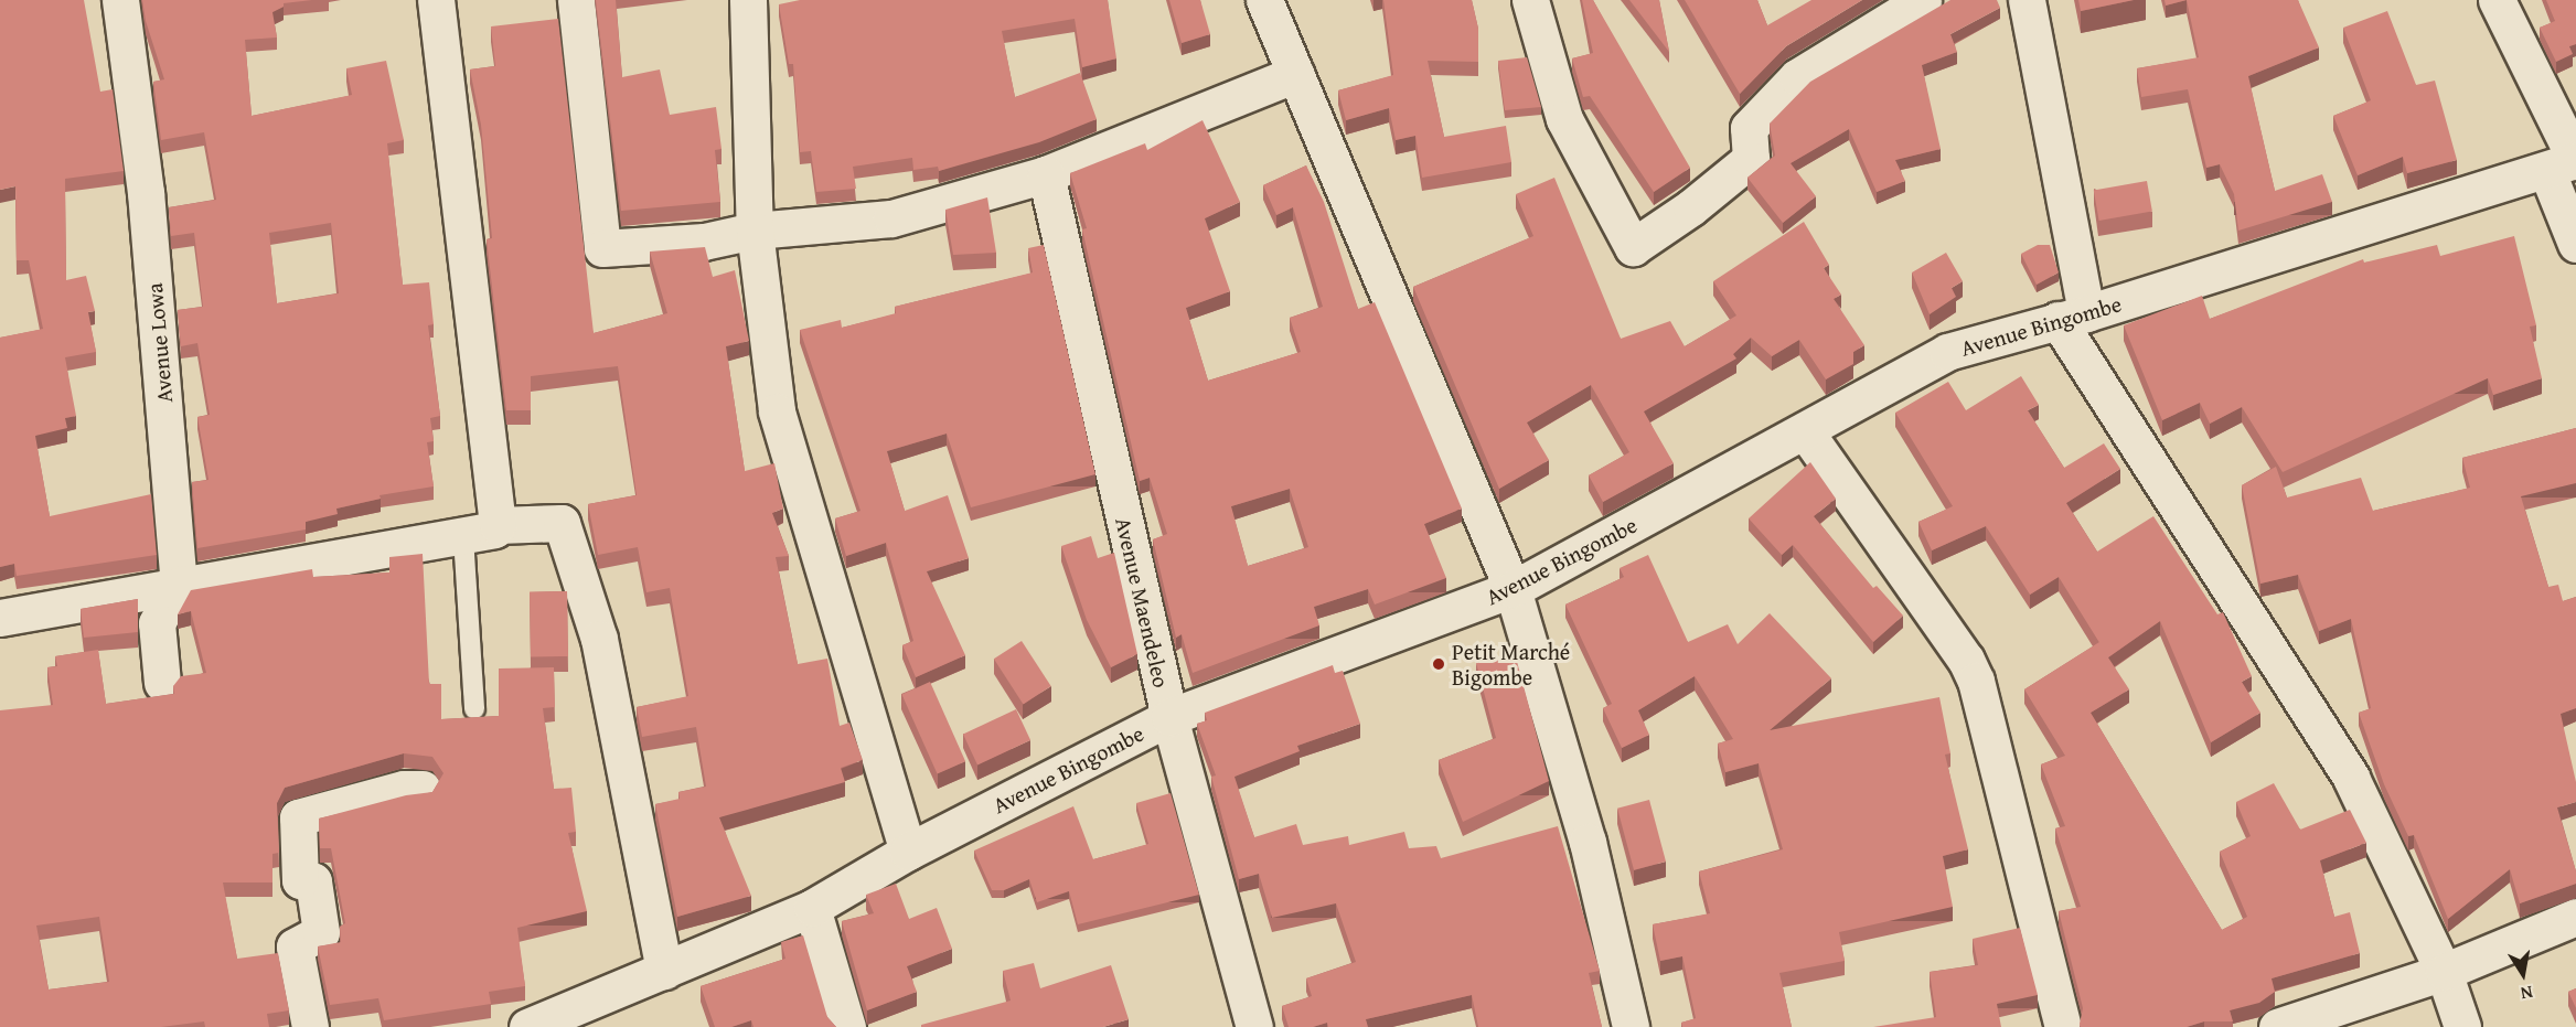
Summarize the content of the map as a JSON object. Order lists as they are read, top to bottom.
{
  "streets": {
    "street": ["Avenue Bingombe", "Avenue Lowa", "Avenue Maendeleo"]
  },
  "crossings": [
    ["Avenue Bingombe", "Avenue Maendeleo"]
  ],
  "places": ["Petit Marché Bigombe"],
  "north": "bottom"
}
